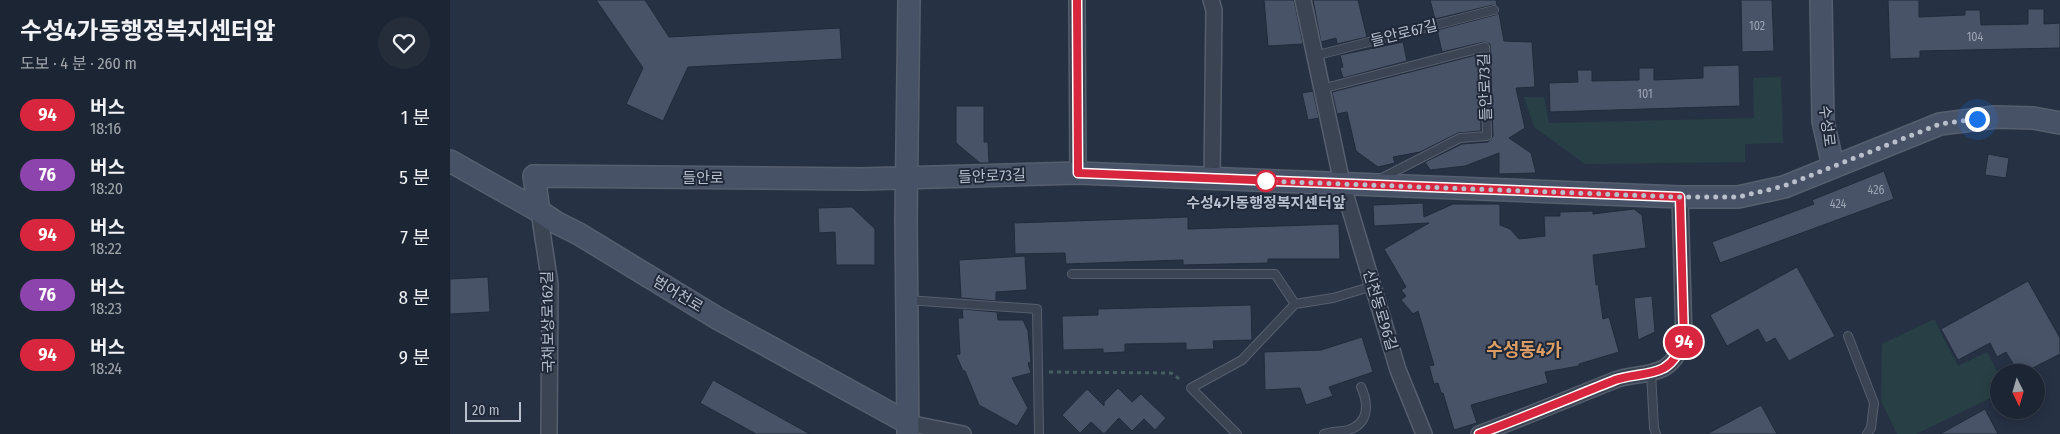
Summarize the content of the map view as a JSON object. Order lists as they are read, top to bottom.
{
  "streets": {
    "street": [
      "들안로73길",
      "수성로",
      "들안로",
      "범어천로",
      "신천동로96길",
      "국채보상로162길"
    ],
    "lane": ["들안로67길"]
  },
  "crossings": [
    ["들안로73길", "수성로"],
    ["들안로73길", "들안로"],
    ["들안로73길", "신천동로96길"],
    ["들안로", "범어천로"],
    ["들안로", "국채보상로162길"],
    ["범어천로", "국채보상로162길"]
  ],
  "districts": ["수성동4가"],
  "places": ["수성4가동행정복지센터앞"],
  "lines": ["bus line 94"],
  "house_numbers": [
    "102",
    "104",
    "101",
    "426",
    "424"
  ],
  "scale_bar": "20 m",
  "north": "bottom",
  "page": {
    "heading": ["수성4가동행정복지센터앞", "도보 · 4 분 · 260 m"],
    "on_map": "94",
    "list": [
      {
        "mark": "94",
        "name": "버스",
        "note": "18:16",
        "value": "1 분"
      },
      {
        "mark": "76",
        "name": "버스",
        "note": "18:20",
        "value": "5 분"
      },
      {
        "mark": "94",
        "name": "버스",
        "note": "18:22",
        "value": "7 분"
      },
      {
        "mark": "76",
        "name": "버스",
        "note": "18:23",
        "value": "8 분"
      },
      {
        "mark": "94",
        "name": "버스",
        "note": "18:24",
        "value": "9 분"
      }
    ],
    "scale": "20 m"
  }
}
